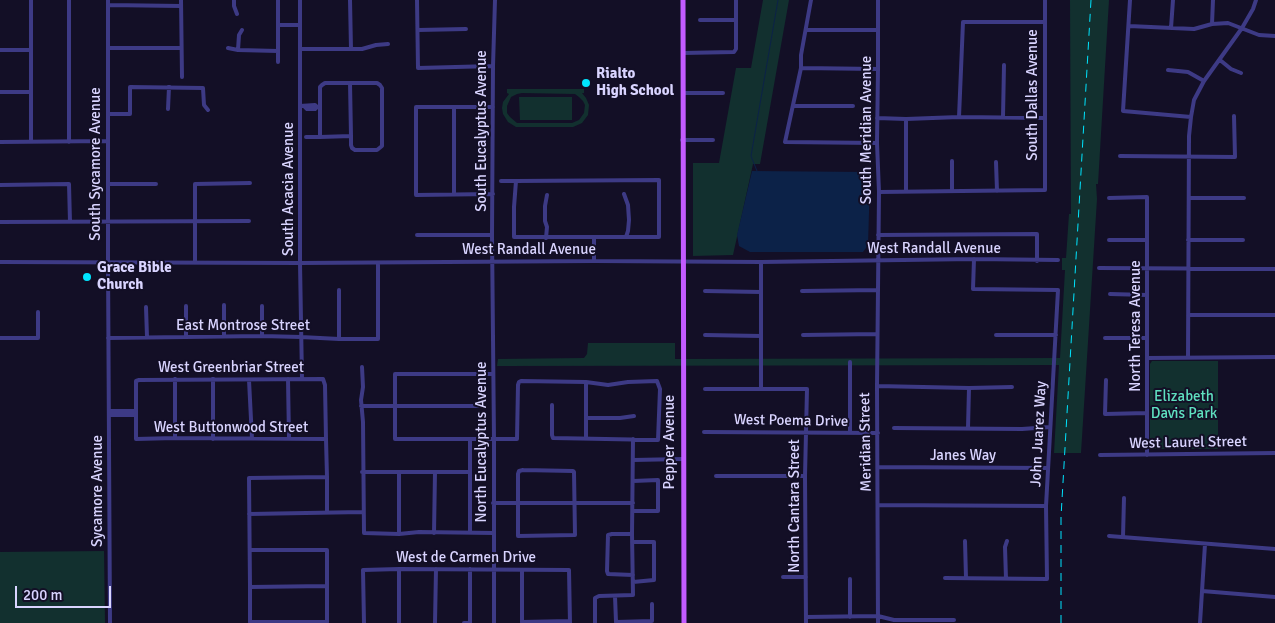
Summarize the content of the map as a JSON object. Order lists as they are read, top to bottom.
{
  "streets": {
    "main road": ["Pepper Avenue"],
    "street": [
      "South Dallas Avenue",
      "South Meridian Avenue",
      "South Eucalyptus Avenue",
      "South Sycamore Avenue",
      "South Acacia Avenue",
      "West Randall Avenue",
      "East Montrose Street",
      "North Teresa Avenue",
      "West Greenbriar Street",
      "West Poema Drive",
      "West Buttonwood Street",
      "John Juarez Way",
      "North Eucalyptus Avenue",
      "Meridian Street",
      "West Laurel Street",
      "Janes Way",
      "Sycamore Avenue",
      "North Cantara Street",
      "West de Carmen Drive"
    ]
  },
  "crossings": [
    ["South Meridian Avenue", "West Randall Avenue"],
    ["South Meridian Avenue", "Meridian Street"],
    ["South Eucalyptus Avenue", "West Randall Avenue"],
    ["South Eucalyptus Avenue", "North Eucalyptus Avenue"],
    ["South Sycamore Avenue", "West Randall Avenue"],
    ["South Sycamore Avenue", "East Montrose Street"],
    ["South Sycamore Avenue", "Sycamore Avenue"],
    ["South Acacia Avenue", "West Randall Avenue"],
    ["South Acacia Avenue", "East Montrose Street"],
    ["South Acacia Avenue", "West Greenbriar Street"],
    ["West Randall Avenue", "East Montrose Street"],
    ["West Randall Avenue", "John Juarez Way"],
    ["West Randall Avenue", "North Eucalyptus Avenue"],
    ["West Randall Avenue", "Pepper Avenue"],
    ["West Randall Avenue", "Meridian Street"],
    ["North Teresa Avenue", "West Laurel Street"],
    ["West Greenbriar Street", "West Buttonwood Street"],
    ["West Poema Drive", "Meridian Street"],
    ["West Poema Drive", "North Cantara Street"],
    ["John Juarez Way", "Janes Way"],
    ["North Eucalyptus Avenue", "West de Carmen Drive"],
    ["Meridian Street", "Janes Way"]
  ],
  "parks": ["Elizabeth Davis Park"],
  "places": ["Rialto High School", "Grace Bible Church"],
  "scale_bar": "200 m"
}
